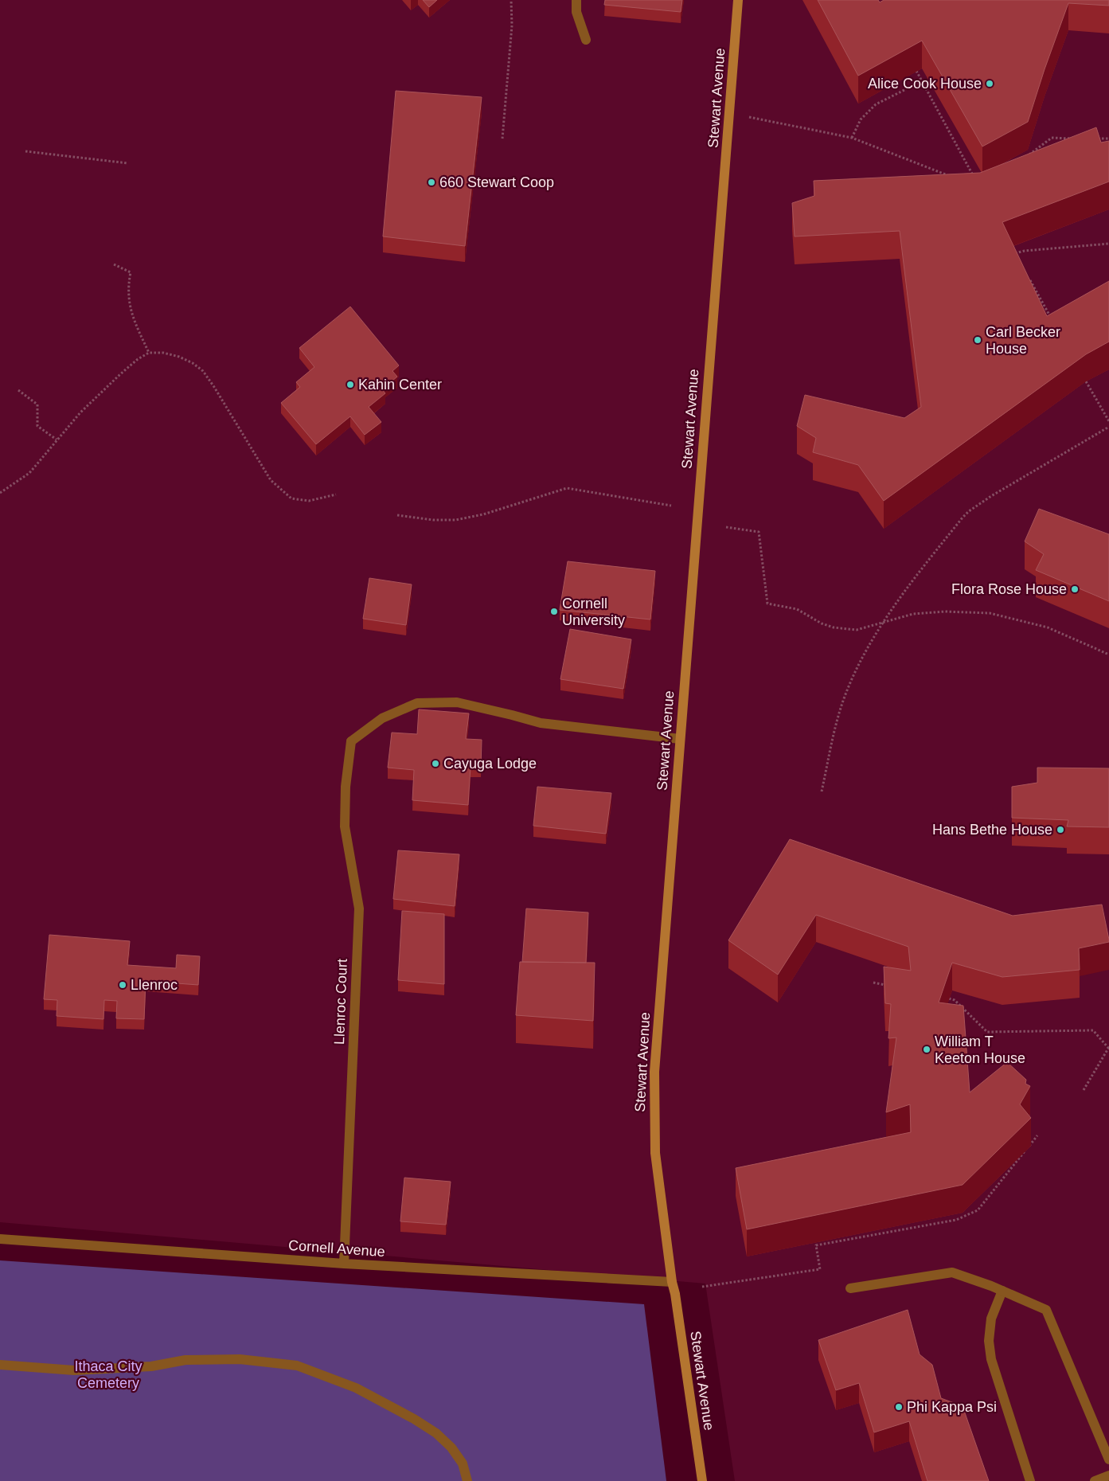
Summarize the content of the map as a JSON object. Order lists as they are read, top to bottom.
{
  "streets": {
    "street": ["Stewart Avenue", "Llenroc Court", "Cornell Avenue"]
  },
  "crossings": [
    ["Stewart Avenue", "Llenroc Court"],
    ["Stewart Avenue", "Cornell Avenue"],
    ["Llenroc Court", "Cornell Avenue"]
  ],
  "parks": ["Ithaca City Cemetery"],
  "places": [
    "Alice Cook House",
    "660 Stewart Coop",
    "Carl Becker House",
    "Kahin Center",
    "Flora Rose House",
    "Cornell University",
    "Cayuga Lodge",
    "Hans Bethe House",
    "Llenroc",
    "William T Keeton House",
    "Phi Kappa Psi"
  ]
}
